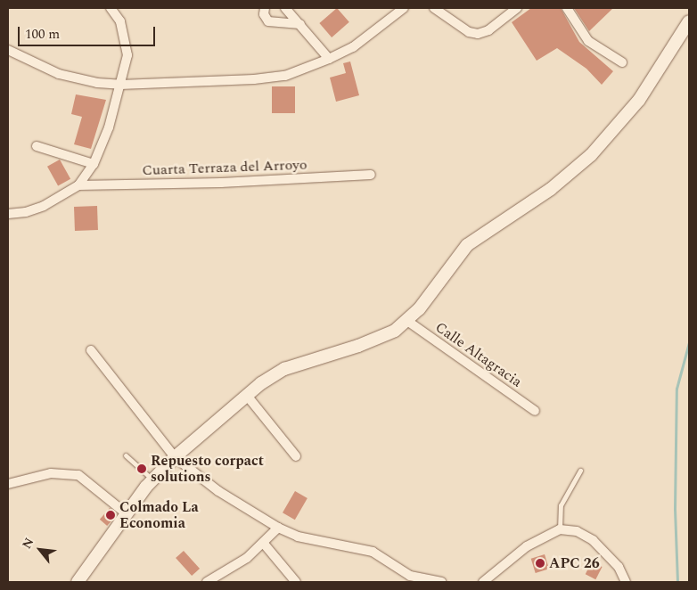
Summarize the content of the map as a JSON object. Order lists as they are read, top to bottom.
{
  "streets": {
    "street": ["Cuarta Terraza del Arroyo", "Calle Altagracia"]
  },
  "places": ["Repuesto corpact solutions", "Colmado La Economia", "APC 26"],
  "scale_bar": "100 m",
  "north": "top left"
}
